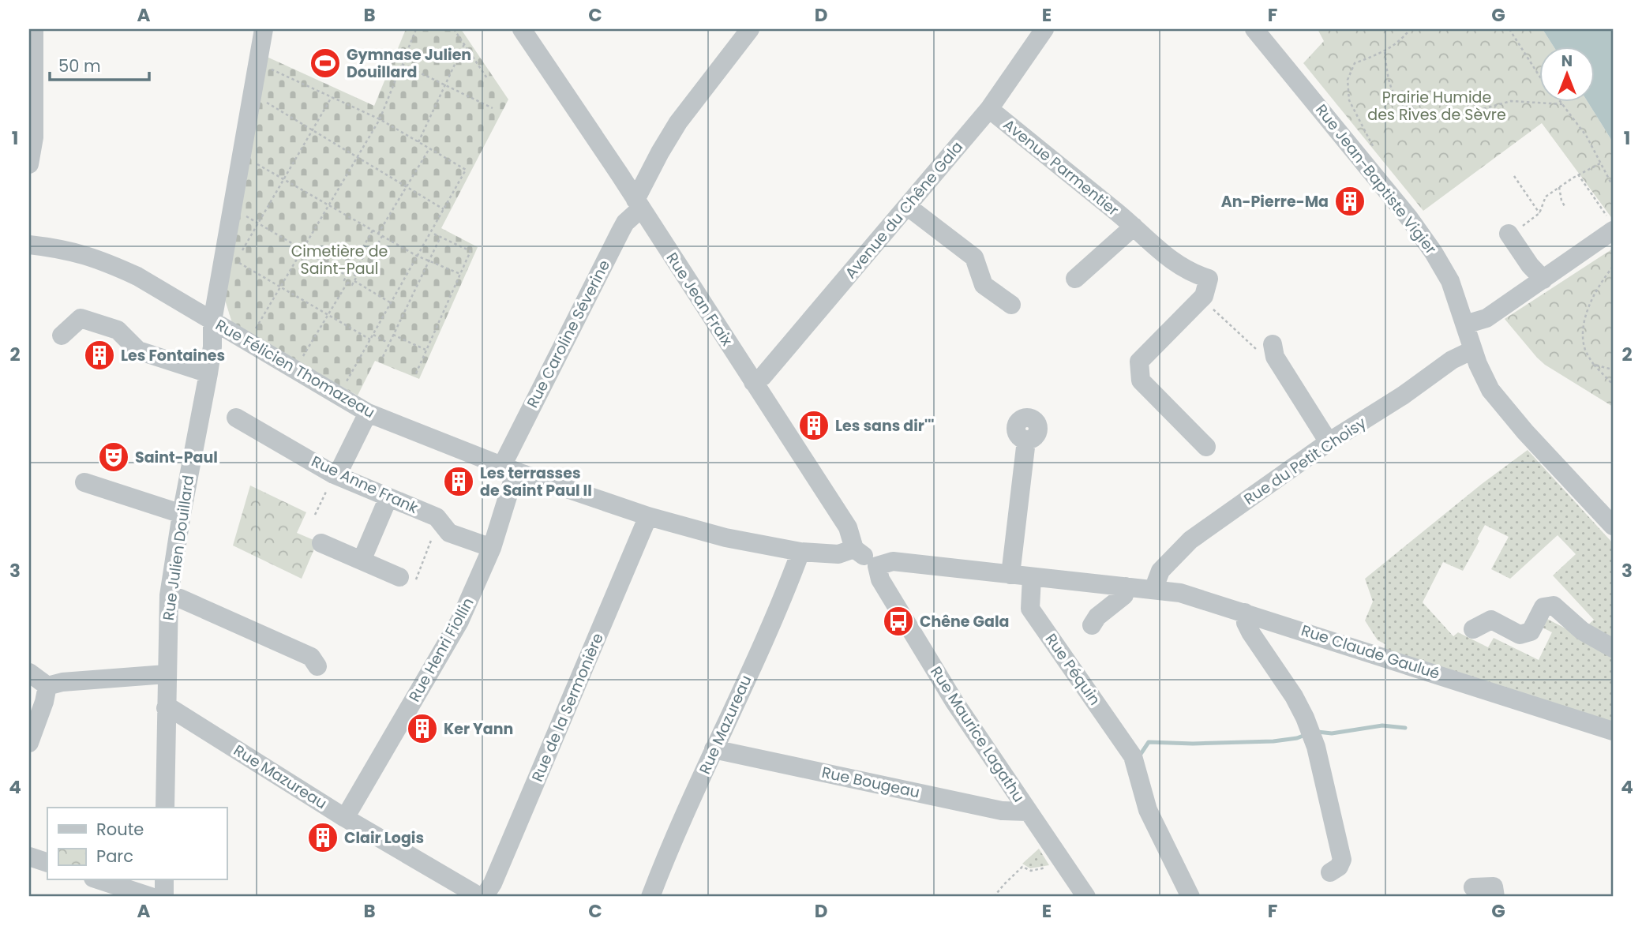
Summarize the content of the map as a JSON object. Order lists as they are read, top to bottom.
{
  "streets": {
    "street": [
      "Avenue Parmentier",
      "Rue Jean-Baptiste Vigier",
      "Avenue du Chêne Gala",
      "Rue Jean Fraix",
      "Rue Caroline Séverine",
      "Rue Félicien Thomazeau",
      "Rue du Petit Choisy",
      "Rue Anne Frank",
      "Rue Julien Douillard",
      "Rue Henri Fiollin",
      "Rue Claude Gaulué",
      "Rue Péquin",
      "Rue de la Sermonière",
      "Rue Mazureau",
      "Rue Maurice Lagathu",
      "Rue Bougeau"
    ]
  },
  "crossings": [
    ["Avenue Parmentier", "Avenue du Chêne Gala"],
    ["Rue Jean-Baptiste Vigier", "Rue du Petit Choisy"],
    ["Avenue du Chêne Gala", "Rue Jean Fraix"],
    ["Rue Jean Fraix", "Rue Caroline Séverine"],
    ["Rue Jean Fraix", "Rue Félicien Thomazeau"],
    ["Rue Caroline Séverine", "Rue Félicien Thomazeau"],
    ["Rue Caroline Séverine", "Rue Henri Fiollin"],
    ["Rue Félicien Thomazeau", "Rue Julien Douillard"],
    ["Rue Félicien Thomazeau", "Rue Henri Fiollin"],
    ["Rue Félicien Thomazeau", "Rue de la Sermonière"],
    ["Rue Félicien Thomazeau", "Rue Mazureau"],
    ["Rue du Petit Choisy", "Rue Claude Gaulué"],
    ["Rue Anne Frank", "Rue Henri Fiollin"],
    ["Rue Julien Douillard", "Rue Mazureau"],
    ["Rue Henri Fiollin", "Rue Mazureau"],
    ["Rue Claude Gaulué", "Rue Péquin"],
    ["Rue Claude Gaulué", "Rue Maurice Lagathu"],
    ["Rue Mazureau", "Rue Bougeau"],
    ["Rue Maurice Lagathu", "Rue Bougeau"]
  ],
  "parks": ["Prairie Humide des Rives de Sèvre", "Cimetière de Saint-Paul"],
  "places": {
    "sports": ["Gymnase Julien Douillard"],
    "building": [
      "An-Pierre-Ma",
      "Les Fontaines",
      "Les sans dir'''",
      "Les terrasses de Saint Paul II",
      "Ker Yann",
      "Clair Logis"
    ],
    "theatre": ["Saint-Paul"],
    "bus stop": ["Chêne Gala"]
  },
  "legend": ["Route", "Parc"],
  "scale_bar": "50 m",
  "north": "top",
  "grid": {
    "columns": [
      "A",
      "B",
      "C",
      "D",
      "E",
      "F",
      "G"
    ],
    "rows": [
      "1",
      "2",
      "3",
      "4"
    ]
  }
}
